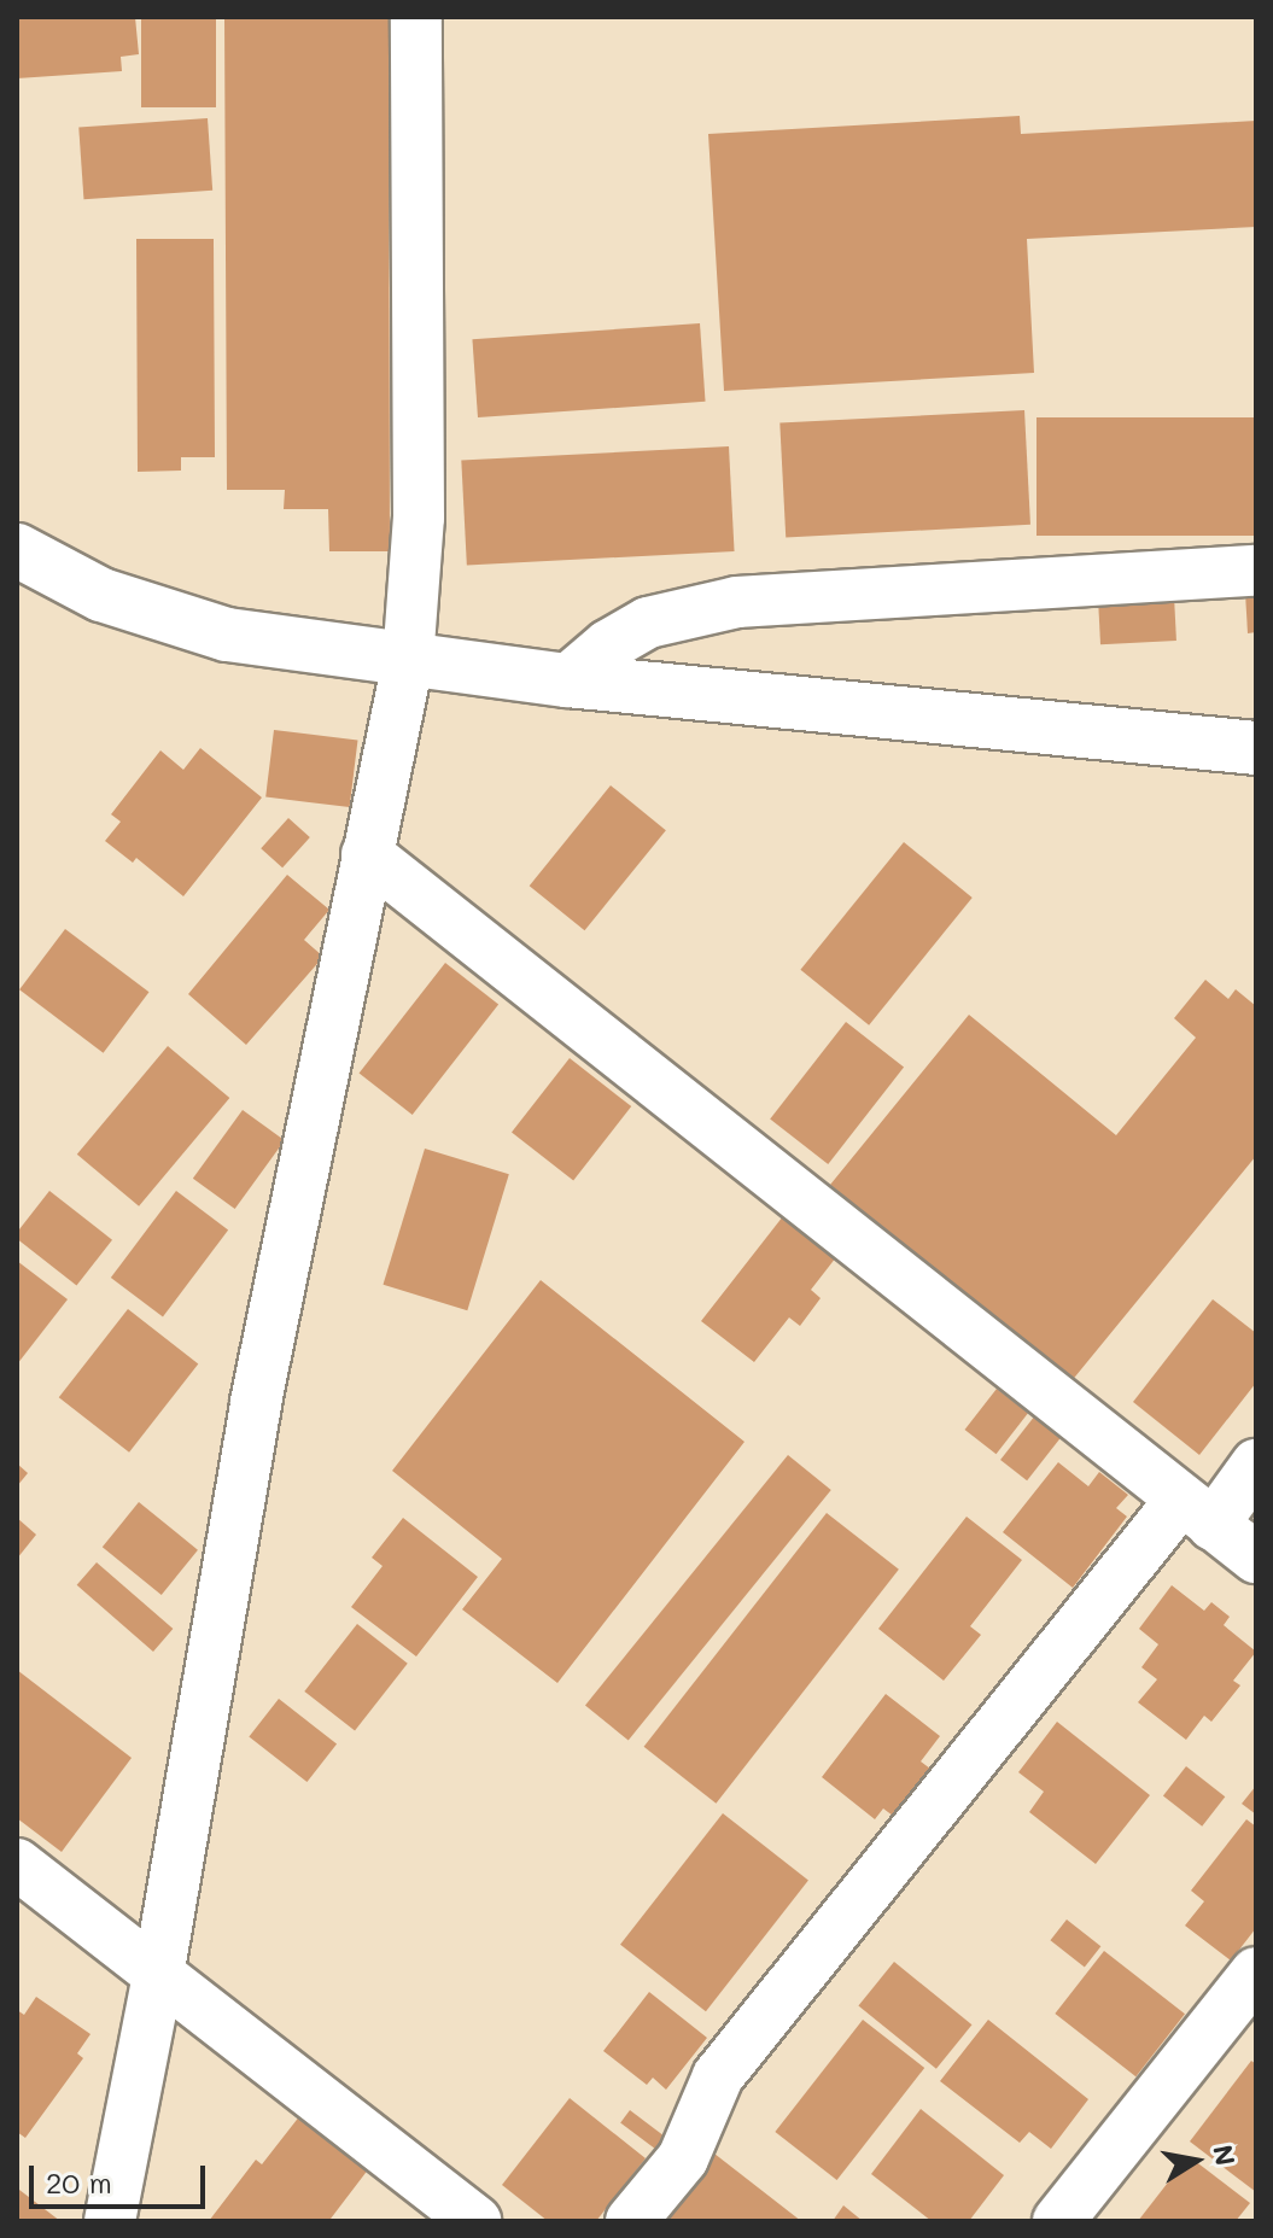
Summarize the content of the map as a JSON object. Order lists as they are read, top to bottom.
{
  "scale_bar": "20 m",
  "north": "right"
}
